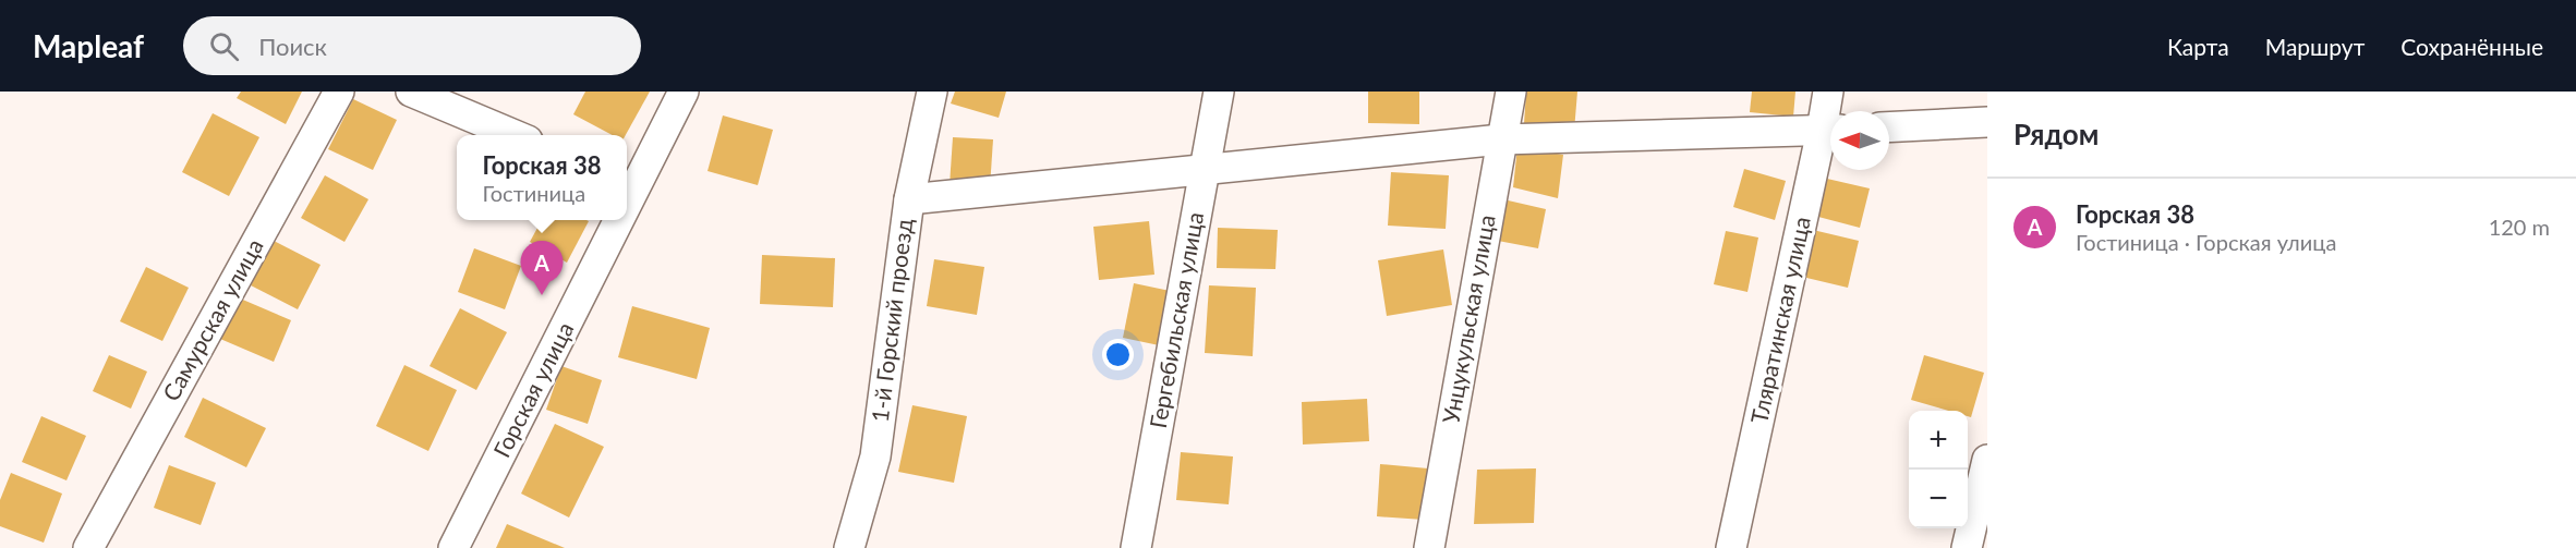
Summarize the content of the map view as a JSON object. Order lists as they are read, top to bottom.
{
  "streets": {
    "street": [
      "Унцукульская улица",
      "Самурская улица",
      "1-й Горский проезд",
      "Гергебильская улица",
      "Тляратинская улица",
      "Горская улица"
    ]
  },
  "north": "left",
  "page": {
    "header": "Mapleaf",
    "search": "Поиск",
    "nav": ["Карта", "Маршрут", "Сохранённые"],
    "heading": "Рядом",
    "popup": ["Горская 38", "Гостиница"],
    "list": [
      {
        "mark": "A",
        "name": "Горская 38",
        "note": "Гостиница · Горская улица",
        "value": "120 m"
      }
    ],
    "pins": "A",
    "map_buttons": ["+", "−"]
  }
}
